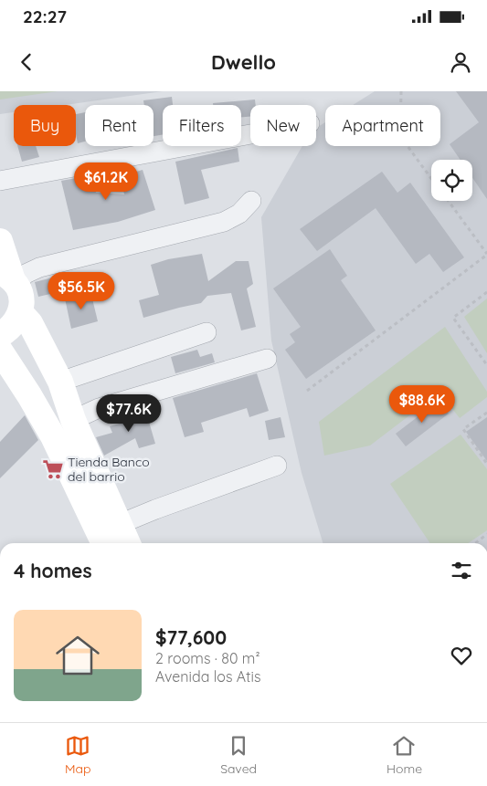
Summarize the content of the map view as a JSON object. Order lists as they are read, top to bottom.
{
  "places": {
    "supermarket": ["Tienda Banco del barrio"]
  },
  "page": {
    "status": "22:27",
    "header": "Dwello",
    "chip": [
      "Buy",
      "Rent",
      "Filters",
      "New",
      "Apartment"
    ],
    "price": [
      "$61.2K",
      "$56.5K",
      "$88.6K",
      "$77.6K"
    ],
    "heading": "4 homes",
    "list": [
      {
        "name": "$77,600",
        "note": "2 rooms · 80 m² · Avenida los Atis"
      }
    ],
    "tabs": ["Map", "Saved", "Home"]
  }
}
